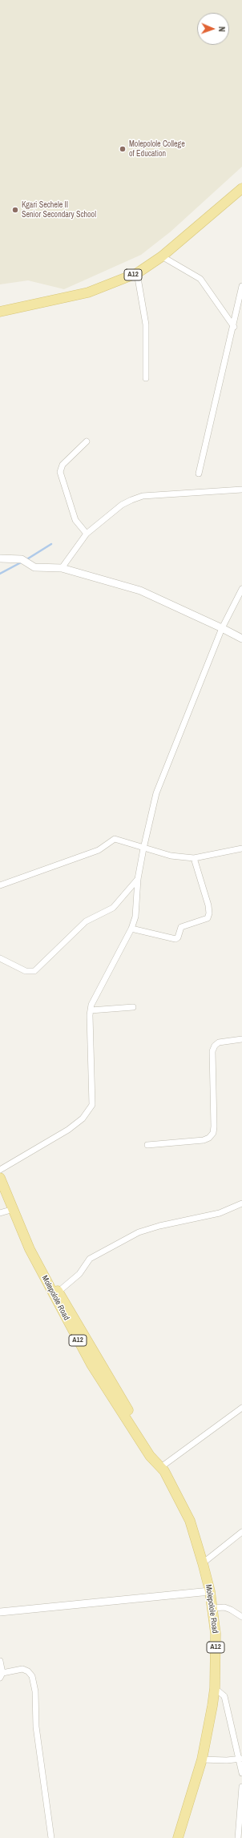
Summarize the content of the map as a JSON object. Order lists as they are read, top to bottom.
{
  "streets": {
    "main road": ["A12", "Molepolole Road"]
  },
  "places": ["Molepolole College of Education", "Kgari Sechele II Senior Secondary School"],
  "north": "right"
}
